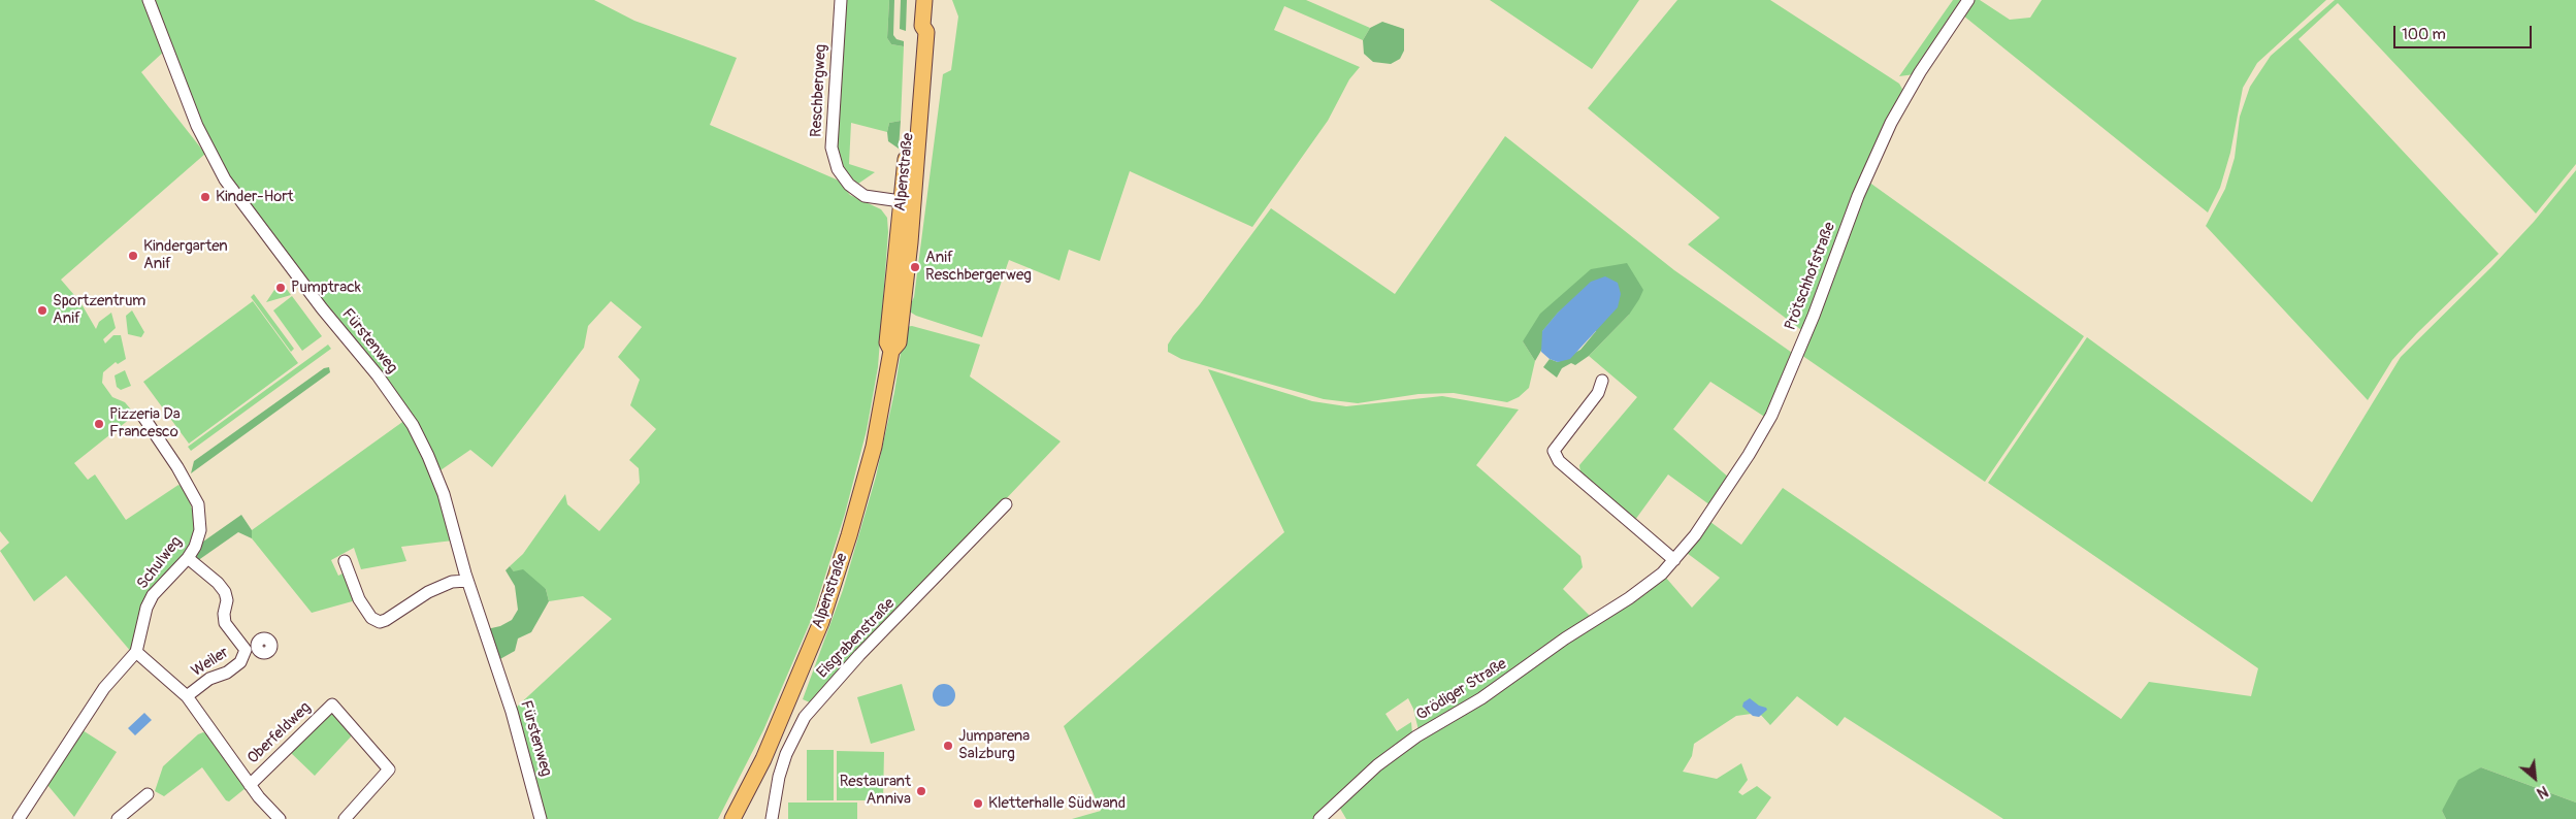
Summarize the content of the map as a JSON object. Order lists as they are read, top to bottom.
{
  "streets": {
    "main road": ["Alpenstraße"],
    "street": [
      "Reschbergweg",
      "Prötschhofstraße",
      "Fürstenweg",
      "Schulweg",
      "Eisgrabenstraße",
      "Weiler",
      "Grödiger Straße",
      "Oberfeldweg"
    ]
  },
  "crossings": [
    ["Reschbergweg", "Alpenstraße"],
    ["Prötschhofstraße", "Grödiger Straße"],
    ["Schulweg", "Weiler"]
  ],
  "places": [
    "Kinder-Hort",
    "Kindergarten Anif",
    "Anif Reschbergerweg",
    "Pumptrack",
    "Sportzentrum Anif",
    "Pizzeria Da Francesco",
    "Jumparena Salzburg",
    "Restaurant Anniva",
    "Kletterhalle Südwand"
  ],
  "scale_bar": "100 m",
  "north": "bottom right"
}
